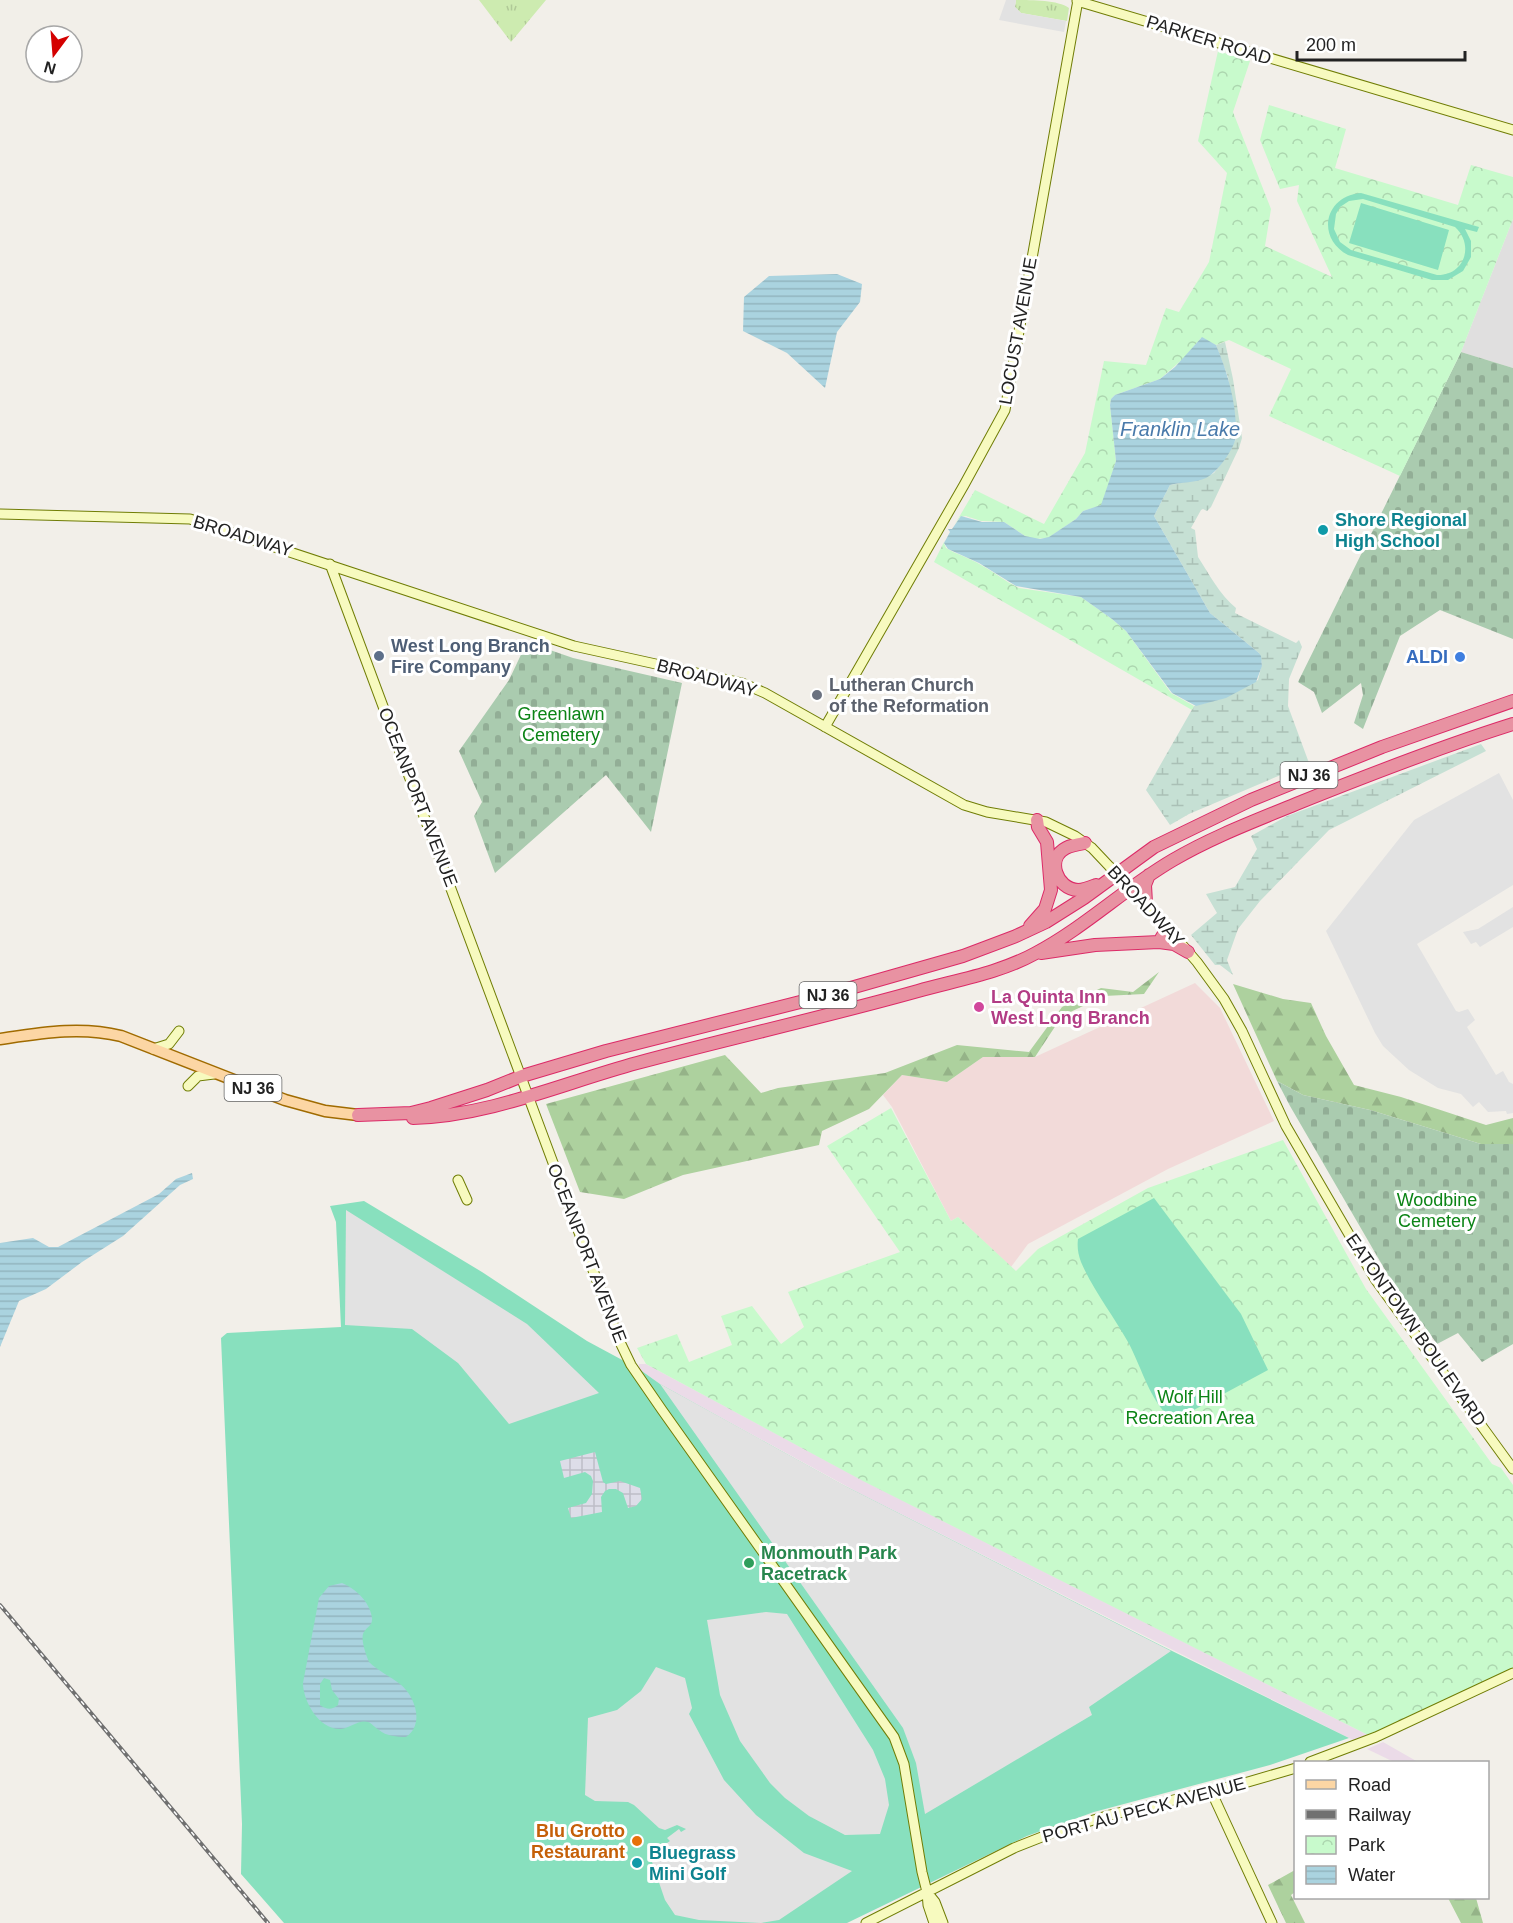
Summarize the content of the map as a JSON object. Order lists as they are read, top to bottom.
{
  "streets": {
    "highway": ["NJ 36"],
    "street": [
      "PARKER ROAD",
      "LOCUST AVENUE",
      "BROADWAY",
      "OCEANPORT AVENUE",
      "EATONTOWN BOULEVARD",
      "PORT AU PECK AVENUE"
    ]
  },
  "crossings": [
    ["PARKER ROAD", "LOCUST AVENUE"],
    ["LOCUST AVENUE", "BROADWAY"],
    ["BROADWAY", "NJ 36"],
    ["BROADWAY", "OCEANPORT AVENUE"],
    ["BROADWAY", "EATONTOWN BOULEVARD"],
    ["NJ 36", "OCEANPORT AVENUE"],
    ["OCEANPORT AVENUE", "PORT AU PECK AVENUE"]
  ],
  "water": ["Franklin Lake"],
  "parks": ["Greenlawn Cemetery", "Woodbine Cemetery", "Wolf Hill Recreation Area"],
  "places": [
    "Shore Regional High School",
    "West Long Branch Fire Company",
    "ALDI",
    "Lutheran Church of the Reformation",
    "La Quinta Inn West Long Branch",
    "Monmouth Park Racetrack",
    "Blu Grotto Restaurant",
    "Bluegrass Mini Golf"
  ],
  "legend": [
    "Road",
    "Railway",
    "Park",
    "Water"
  ],
  "scale_bar": "200 m",
  "north": "bottom"
}
